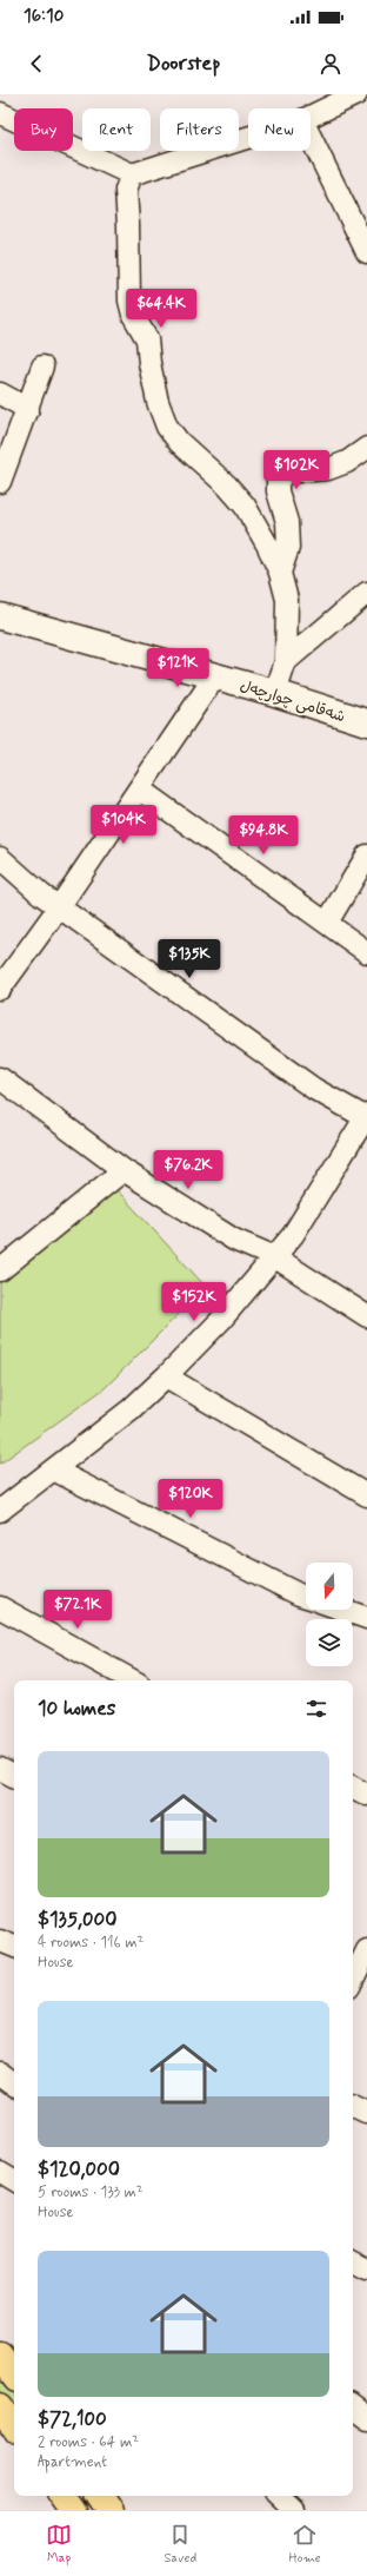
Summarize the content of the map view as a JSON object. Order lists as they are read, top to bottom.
{
  "streets": {
    "main road": ["شەقامی چوارچەل"]
  },
  "north": "bottom",
  "page": {
    "status": "16:10",
    "header": "Doorstep",
    "chip": [
      "Buy",
      "Rent",
      "Filters",
      "New"
    ],
    "price": [
      "$64.4K",
      "$102K",
      "$121K",
      "$104K",
      "$94.8K",
      "$135K",
      "$76.2K",
      "$152K",
      "$120K",
      "$72.1K"
    ],
    "heading": "10 homes",
    "list": [
      {
        "name": "$135,000",
        "note": "4 rooms · 116 m² · House"
      },
      {
        "name": "$120,000",
        "note": "5 rooms · 133 m² · House"
      },
      {
        "name": "$72,100",
        "note": "2 rooms · 64 m² · Apartment"
      }
    ],
    "tabs": ["Map", "Saved", "Home"]
  }
}
